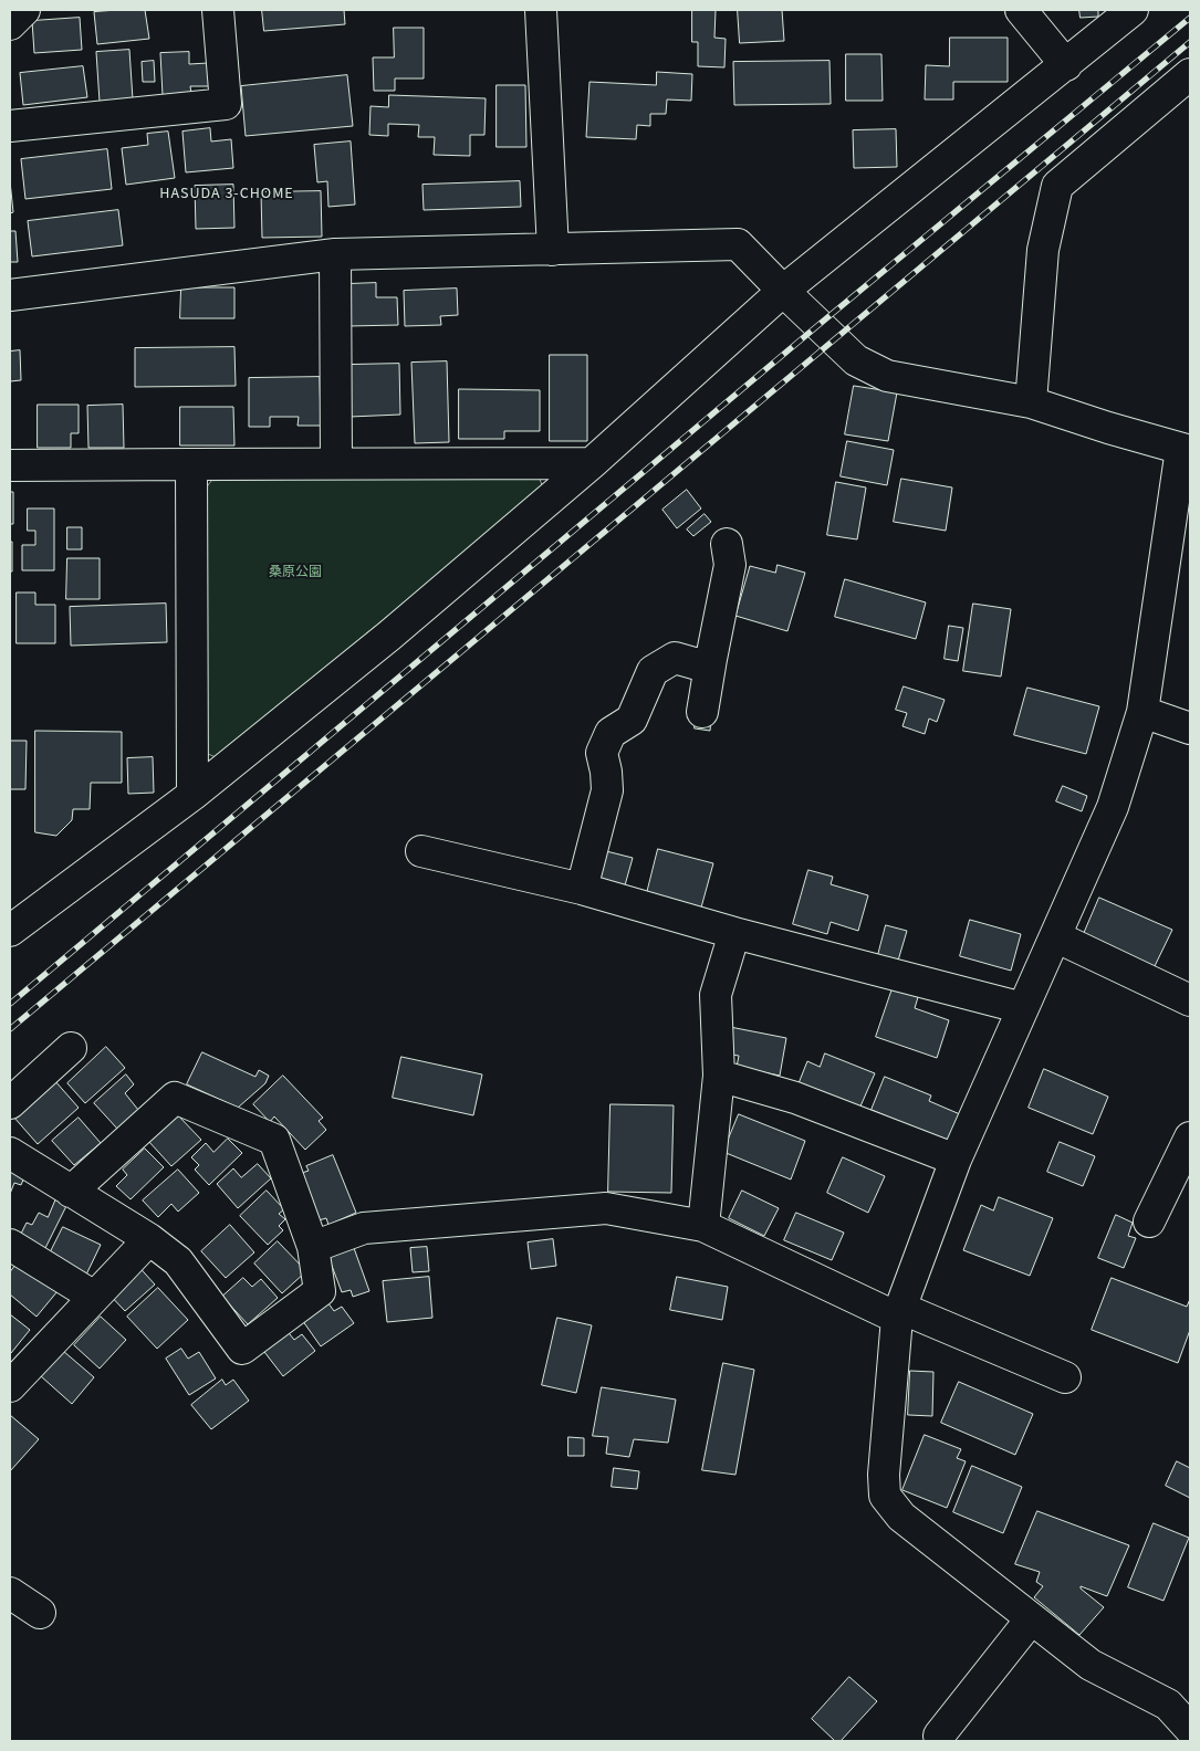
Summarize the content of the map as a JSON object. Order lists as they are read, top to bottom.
{
  "districts": ["HASUDA 3-CHOME"],
  "parks": ["桑原公園"]
}
